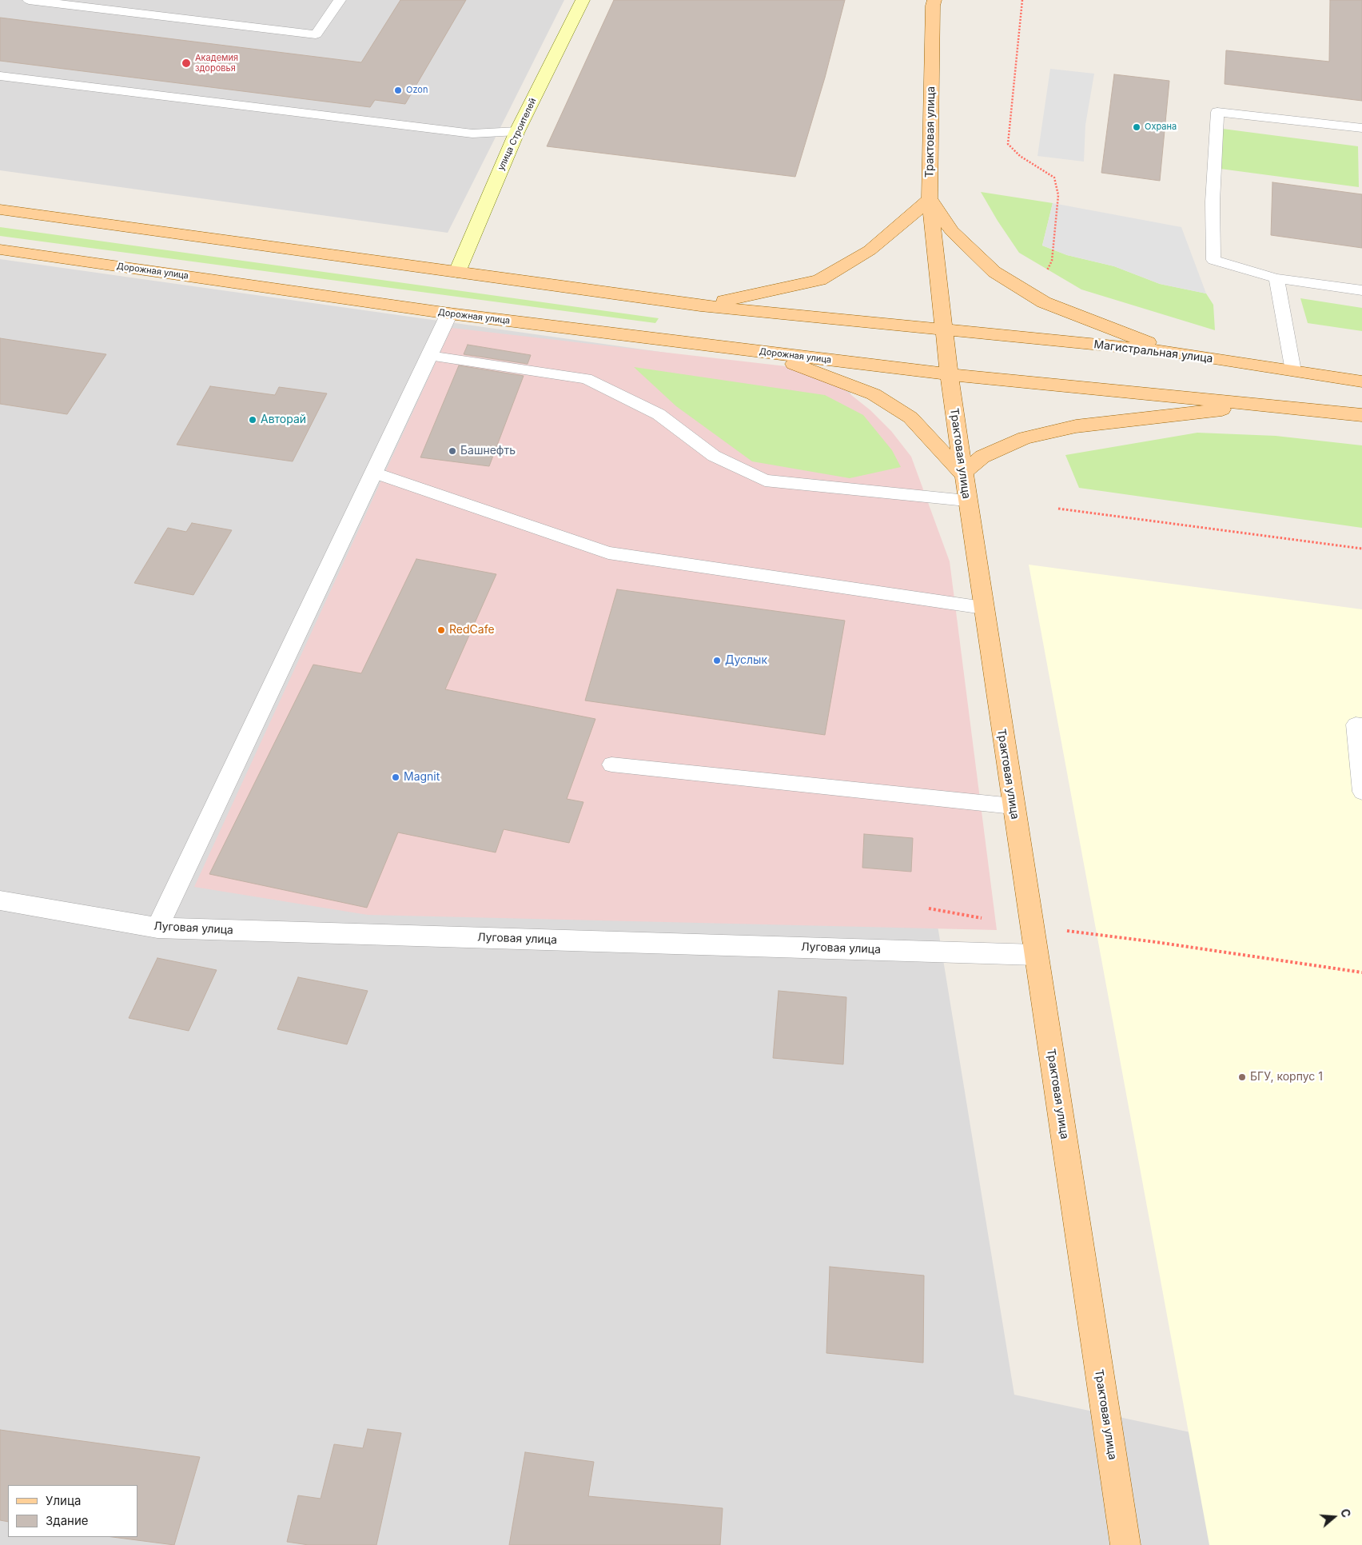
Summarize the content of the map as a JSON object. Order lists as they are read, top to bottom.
{
  "streets": {
    "main road": [
      "Трактовая улица",
      "улица Строителей",
      "Дорожная улица",
      "Магистральная улица"
    ],
    "street": ["Луговая улица"]
  },
  "crossings": [
    ["Трактовая улица", "Дорожная улица"],
    ["Трактовая улица", "Магистральная улица"],
    ["Трактовая улица", "Луговая улица"]
  ],
  "places": [
    "Академия здоровья",
    "Ozon",
    "Охрана",
    "Авторай",
    "Башнефть",
    "RedCafe",
    "Дуслык",
    "Magnit",
    "БГУ, корпус 1"
  ],
  "legend": ["Улица", "Здание"],
  "north": "right"
}
